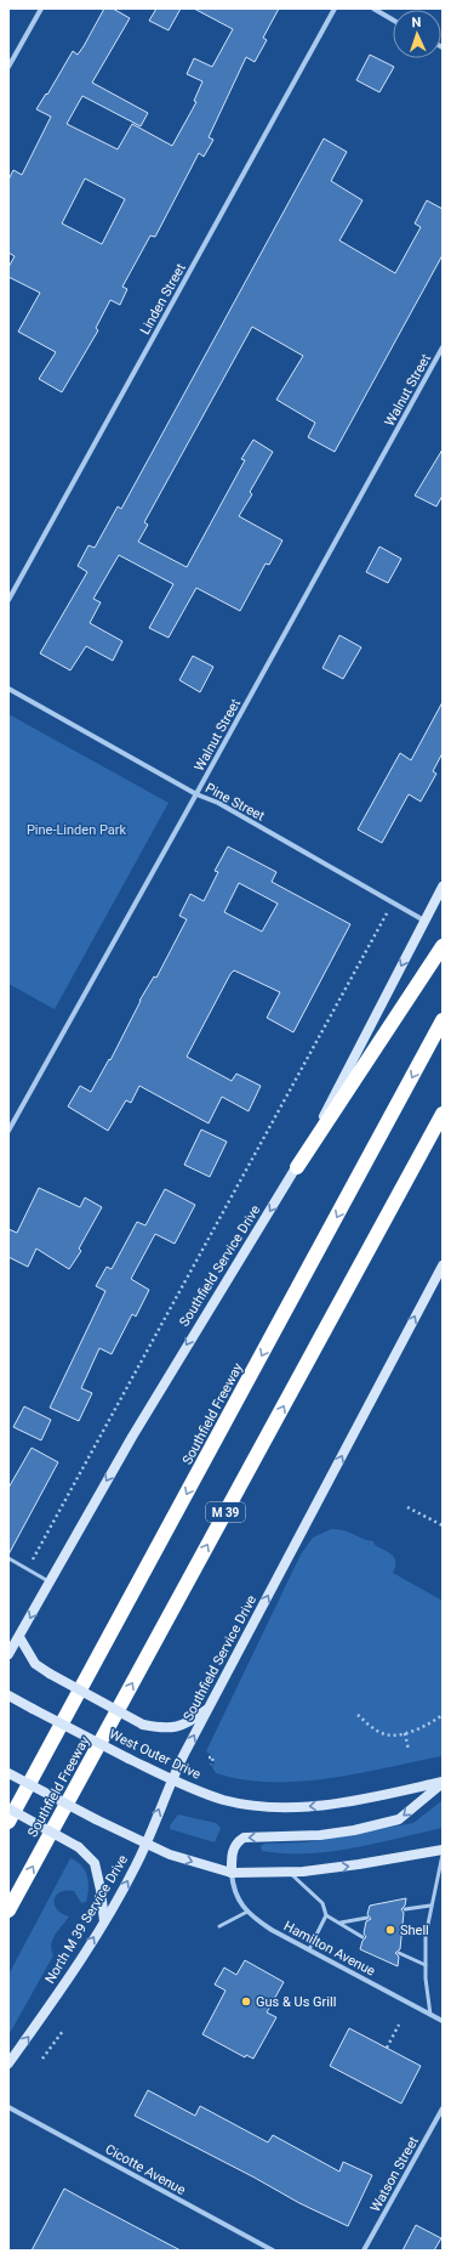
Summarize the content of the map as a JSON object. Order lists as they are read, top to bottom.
{
  "streets": {
    "highway": ["Southfield Freeway", "M 39"],
    "main road": ["Southfield Service Drive", "West Outer Drive", "North M 39 Service Drive"],
    "street": [
      "Linden Street",
      "Walnut Street",
      "Pine Street",
      "Hamilton Avenue",
      "Cicotte Avenue",
      "Watson Street"
    ]
  },
  "crossings": [
    ["Walnut Street", "Pine Street"],
    ["Pine Street", "Southfield Service Drive"],
    ["Southfield Service Drive", "West Outer Drive"],
    ["Southfield Service Drive", "North M 39 Service Drive"],
    ["West Outer Drive", "North M 39 Service Drive"]
  ],
  "one_way": ["North M 39 Service Drive"],
  "parks": ["Pine-Linden Park"],
  "places": ["Shell", "Gus & Us Grill"],
  "north": "top"
}
